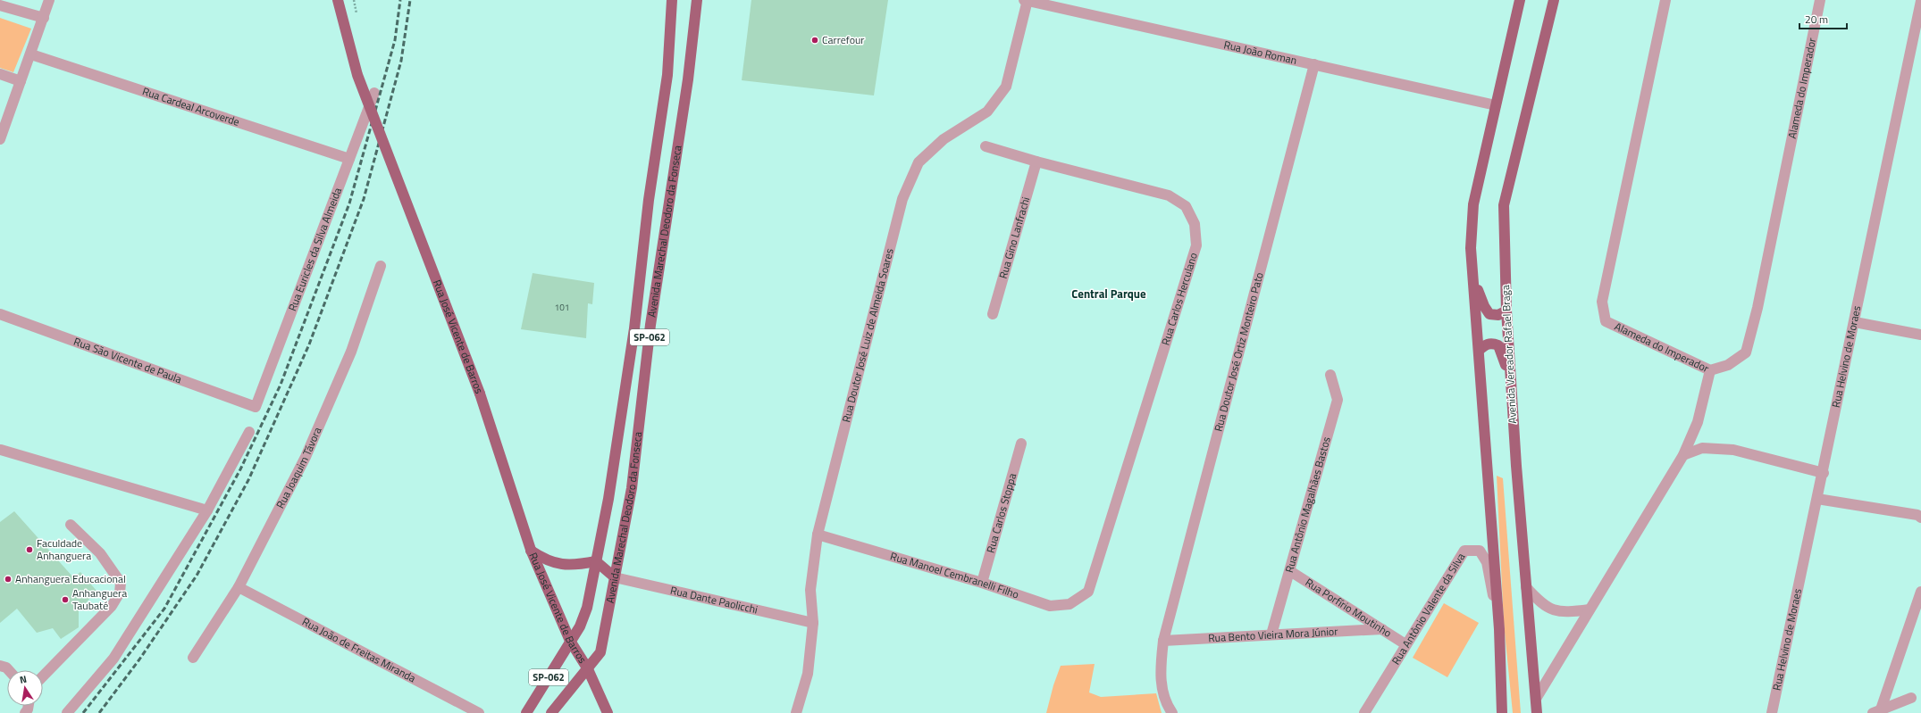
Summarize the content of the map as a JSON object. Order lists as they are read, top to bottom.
{
  "streets": {
    "main road": [
      "Avenida Marechal Deodoro da Fonseca",
      "Rua José Vicente de Barros",
      "SP-062",
      "Avenida Vereador Rafael Braga"
    ],
    "street": [
      "Rua João Roman",
      "Alameda do Imperador",
      "Rua Cardeal Arcoverde",
      "Rua Gino Lanfrachi",
      "Rua Euricles da Silva Almeida",
      "Rua Carlos Herculano",
      "Rua Doutor José Luiz de Almeida Soares",
      "Rua Doutor José Ortiz Monteiro Pato",
      "Rua Helvino de Moraes",
      "Rua São Vicente de Paula",
      "Rua Joaquim Távora",
      "Rua Antônio Magalhães Bastos",
      "Rua Carlos Stoppa",
      "Rua Manoel Cembranelli Filho",
      "Rua Dante Paolicchi",
      "Rua Porfírio Moutinho",
      "Rua Antônio Valente da Silva",
      "Rua Bento Vieira Mora Júnior",
      "Rua João de Freitas Miranda"
    ]
  },
  "crossings": [
    ["Rua João Roman", "Rua Doutor José Luiz de Almeida Soares"],
    ["Rua João Roman", "Rua Doutor José Ortiz Monteiro Pato"],
    ["Rua Cardeal Arcoverde", "Rua Euricles da Silva Almeida"],
    ["Avenida Marechal Deodoro da Fonseca", "Rua José Vicente de Barros"],
    ["Avenida Marechal Deodoro da Fonseca", "SP-062"],
    ["Avenida Marechal Deodoro da Fonseca", "Rua Dante Paolicchi"],
    ["Rua Gino Lanfrachi", "Rua Carlos Herculano"],
    ["Rua Euricles da Silva Almeida", "Rua São Vicente de Paula"],
    ["Rua Carlos Herculano", "Rua Manoel Cembranelli Filho"],
    ["Rua Doutor José Luiz de Almeida Soares", "Rua Manoel Cembranelli Filho"],
    ["Rua Doutor José Luiz de Almeida Soares", "Rua Dante Paolicchi"],
    ["Rua José Vicente de Barros", "SP-062"],
    ["Rua Doutor José Ortiz Monteiro Pato", "Rua Bento Vieira Mora Júnior"],
    ["Rua Joaquim Távora", "Rua João de Freitas Miranda"],
    ["Rua Antônio Magalhães Bastos", "Rua Porfírio Moutinho"],
    ["Rua Antônio Magalhães Bastos", "Rua Bento Vieira Mora Júnior"],
    ["Rua Carlos Stoppa", "Rua Manoel Cembranelli Filho"],
    ["Rua Porfírio Moutinho", "Rua Antônio Valente da Silva"],
    ["Rua Porfírio Moutinho", "Rua Bento Vieira Mora Júnior"]
  ],
  "districts": ["Central Parque"],
  "places": [
    "Carrefour",
    "Faculdade Anhanguera",
    "Anhanguera Educacional",
    "Anhanguera Taubaté"
  ],
  "house_numbers": ["101"],
  "scale_bar": "20 m",
  "north": "top"
}
